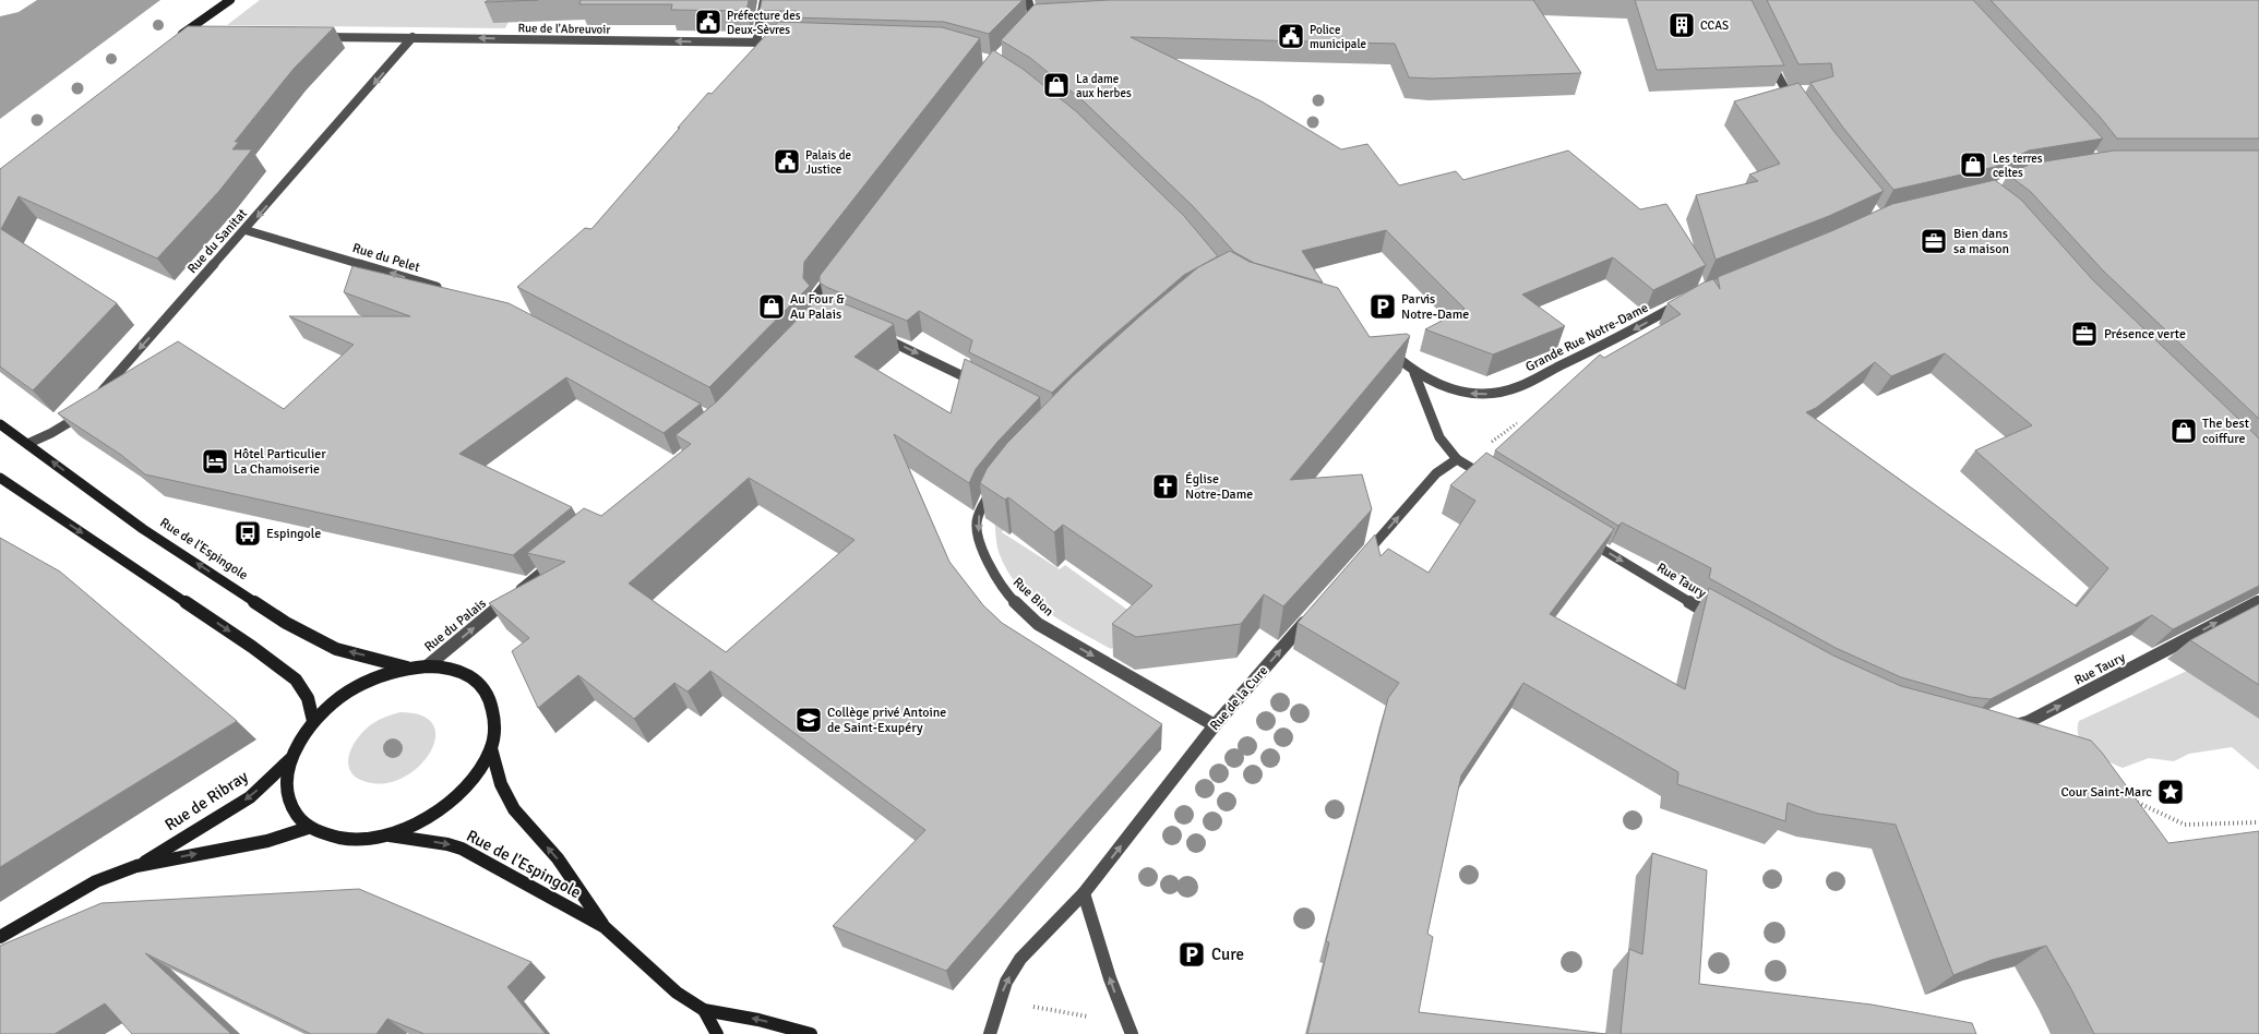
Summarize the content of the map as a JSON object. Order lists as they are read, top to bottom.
{
  "streets": {
    "main road": ["Rue de l'Espingole", "Rue de Ribray"],
    "street": [
      "Rue de l'Abreuvoir",
      "Rue du Sanitat",
      "Rue du Pelet",
      "Grande Rue Notre-Dame",
      "Rue Taury",
      "Rue Bion",
      "Rue du Palais",
      "Rue de la Cure"
    ]
  },
  "crossings": [
    ["Rue de l'Abreuvoir", "Rue du Sanitat"],
    ["Rue du Sanitat", "Rue du Pelet"],
    ["Rue de l'Espingole", "Rue du Palais"],
    ["Rue de l'Espingole", "Rue de Ribray"],
    ["Rue Bion", "Rue de la Cure"],
    ["Rue du Palais", "Rue de Ribray"]
  ],
  "one_way": [
    "Rue de l'Abreuvoir",
    "Rue du Sanitat",
    "Rue du Pelet",
    "Grande Rue Notre-Dame",
    "Rue Taury",
    "Rue Bion",
    "Rue du Palais",
    "Rue de la Cure"
  ],
  "places": {
    "public building": ["Préfecture des Deux-Sèvres", "Police municipale", "Palais de Justice"],
    "building": ["CCAS"],
    "shop": [
      "La dame aux herbes",
      "Les terres celtes",
      "Au Four & Au Palais",
      "The best coiffure"
    ],
    "office": ["Bien dans sa maison", "Présence verte"],
    "parking": ["Parvis Notre-Dame", "Cure"],
    "hotel": ["Hôtel Particulier La Chamoiserie"],
    "church": ["Église Notre-Dame"],
    "bus stop": ["Espingole"],
    "school or university": ["Collège privé Antoine de Saint-Exupéry"],
    "place": ["Cour Saint-Marc"]
  }
}
